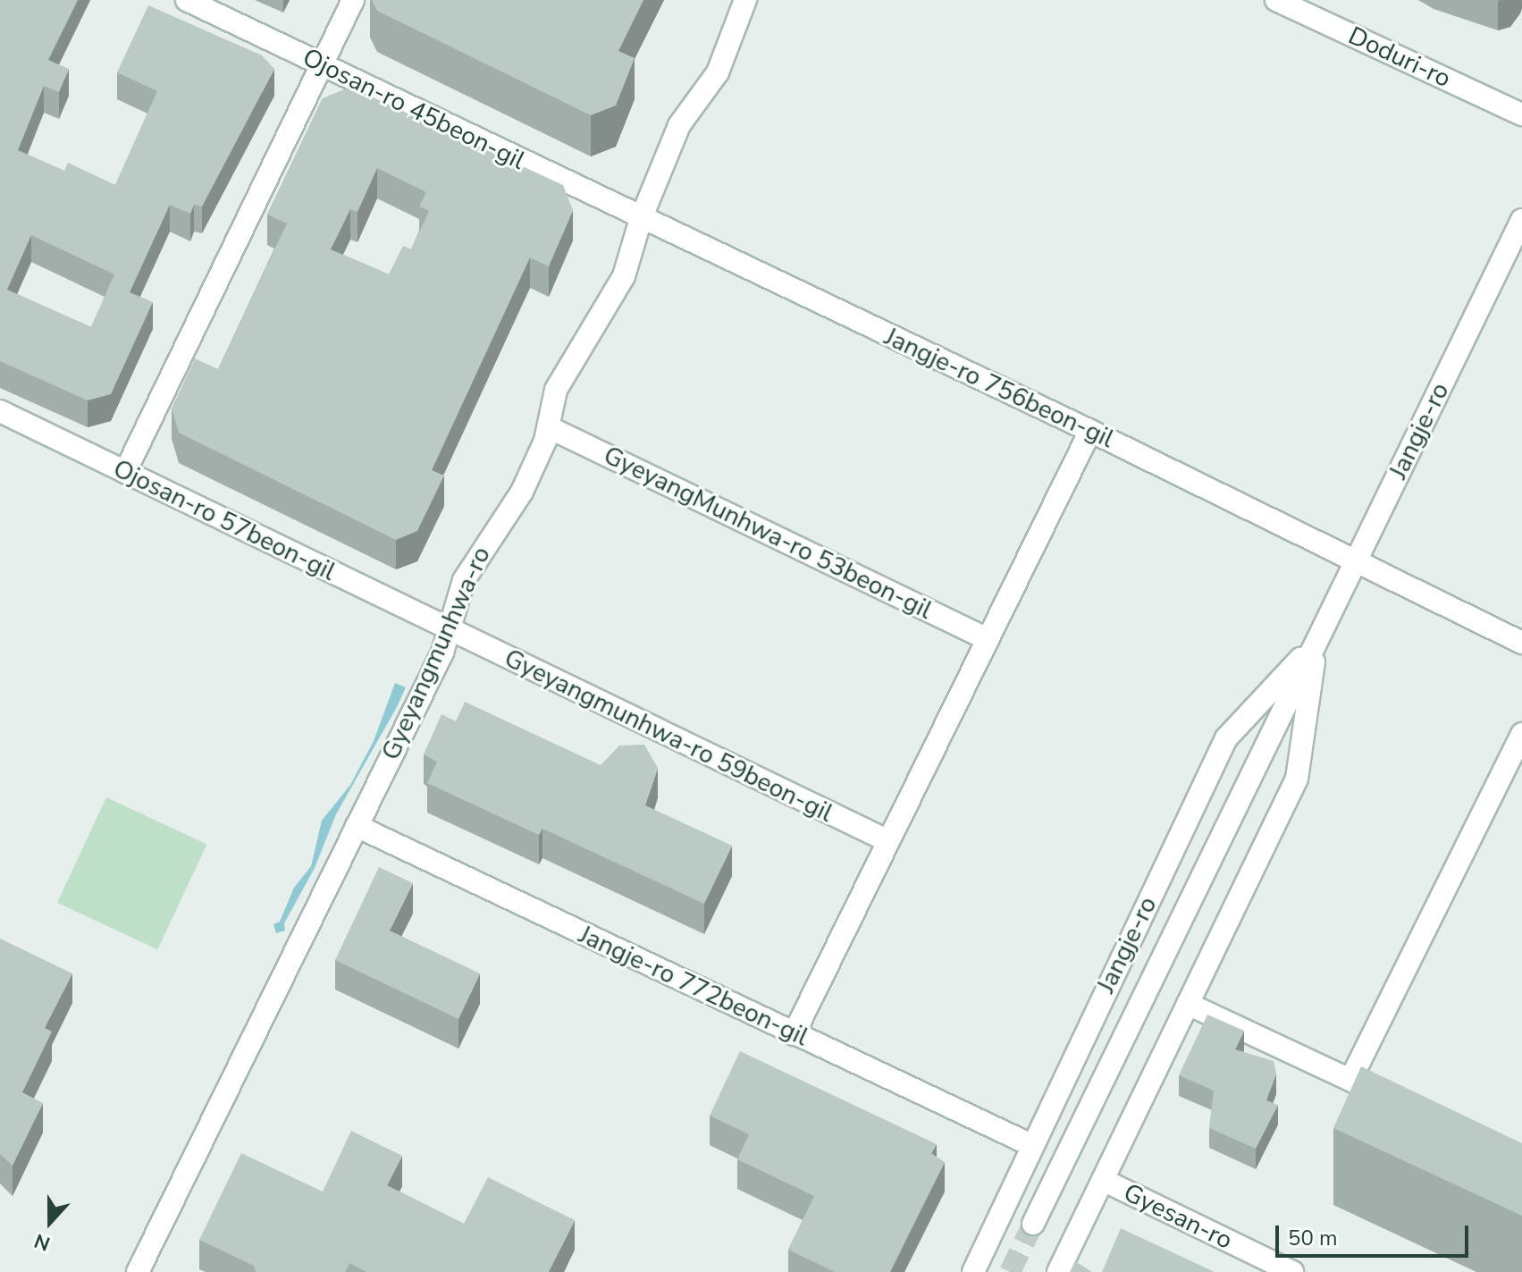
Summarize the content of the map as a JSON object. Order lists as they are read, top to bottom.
{
  "streets": {
    "street": [
      "Doduri-ro",
      "Ojosan-ro 45beon-gil",
      "Jangje-ro 756beon-gil",
      "Jangje-ro",
      "Ojosan-ro 57beon-gil",
      "GyeyangMunhwa-ro 53beon-gil",
      "Gyeyangmunhwa-ro",
      "Gyeyangmunhwa-ro 59beon-gil",
      "Jangje-ro 772beon-gil",
      "Gyesan-ro"
    ]
  },
  "crossings": [
    ["Ojosan-ro 45beon-gil", "Jangje-ro 756beon-gil"],
    ["Ojosan-ro 45beon-gil", "Gyeyangmunhwa-ro"],
    ["Jangje-ro 756beon-gil", "Jangje-ro"],
    ["Jangje-ro 756beon-gil", "Gyeyangmunhwa-ro"],
    ["Jangje-ro", "Jangje-ro 772beon-gil"],
    ["Jangje-ro", "Gyesan-ro"],
    ["Ojosan-ro 57beon-gil", "Gyeyangmunhwa-ro"],
    ["Ojosan-ro 57beon-gil", "Gyeyangmunhwa-ro 59beon-gil"],
    ["GyeyangMunhwa-ro 53beon-gil", "Gyeyangmunhwa-ro"],
    ["Gyeyangmunhwa-ro", "Gyeyangmunhwa-ro 59beon-gil"],
    ["Gyeyangmunhwa-ro", "Jangje-ro 772beon-gil"]
  ],
  "scale_bar": "50 m",
  "north": "bottom"
}
